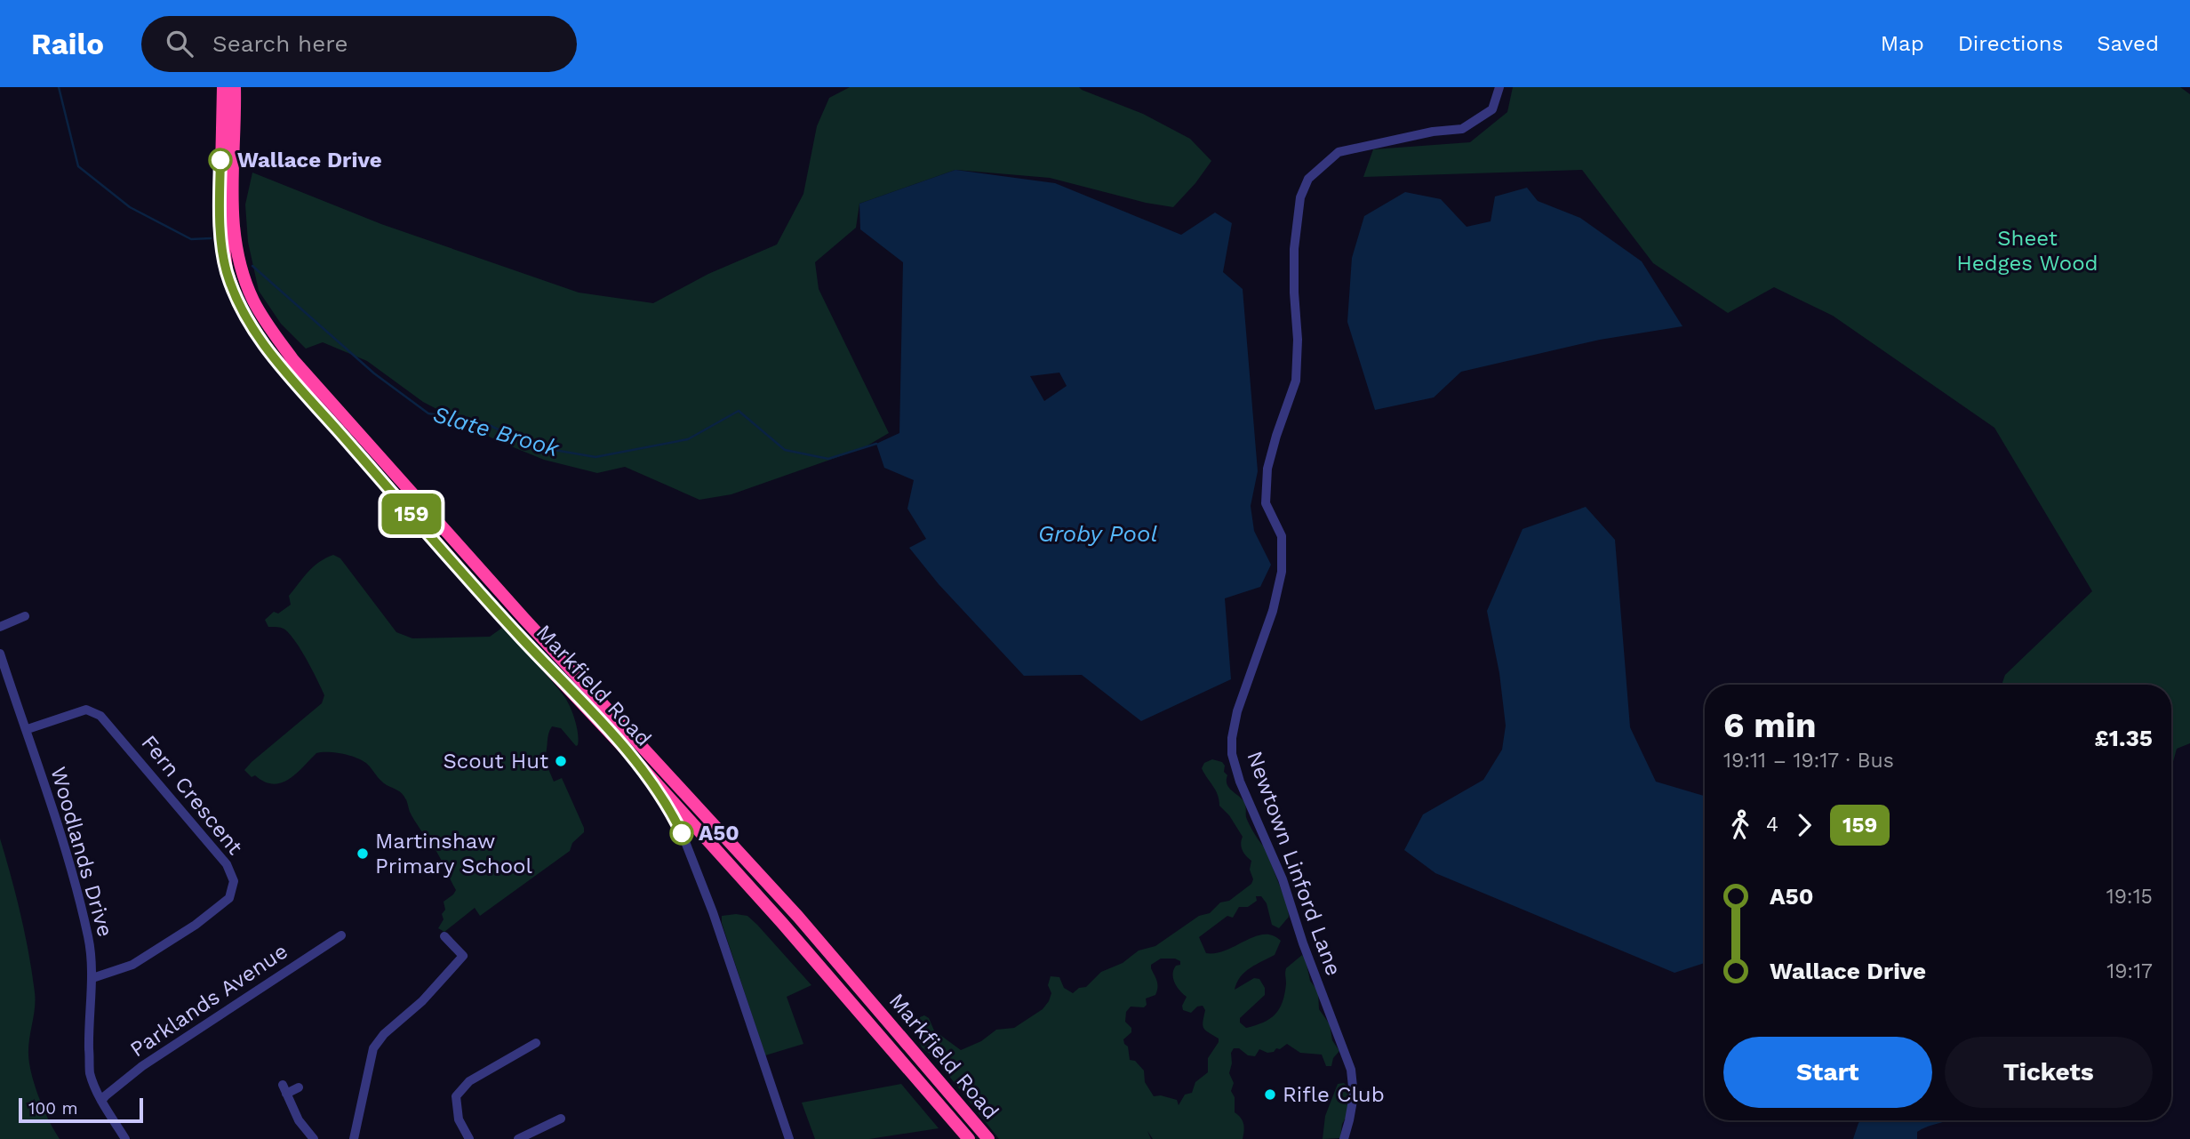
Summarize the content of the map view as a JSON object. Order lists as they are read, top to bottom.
{
  "streets": {
    "highway": ["Markfield Road"],
    "street": [
      "Fern Crescent",
      "Woodlands Drive",
      "Newtown Linford Lane",
      "Parklands Avenue"
    ]
  },
  "crossings": [
    ["Fern Crescent", "Woodlands Drive"],
    ["Woodlands Drive", "Parklands Avenue"]
  ],
  "water": ["Slate Brook", "Groby Pool"],
  "parks": ["Sheet Hedges Wood"],
  "places": [
    "Wallace Drive",
    "Scout Hut",
    "A50",
    "Martinshaw Primary School",
    "Rifle Club"
  ],
  "lines": ["bus line 159"],
  "scale_bar": "100 m",
  "page": {
    "header": "Railo",
    "search": "Search here",
    "nav": ["Map", "Directions", "Saved"],
    "on_map": "159",
    "heading": ["6 min", "19:11 – 19:17 · Bus", "£1.35"],
    "legs": ["4", "159"],
    "list": [
      {
        "name": "A50",
        "value": "19:15"
      },
      {
        "name": "Wallace Drive",
        "value": "19:17"
      }
    ],
    "buttons": ["Start", "Tickets"],
    "scale": "100 m"
  }
}
